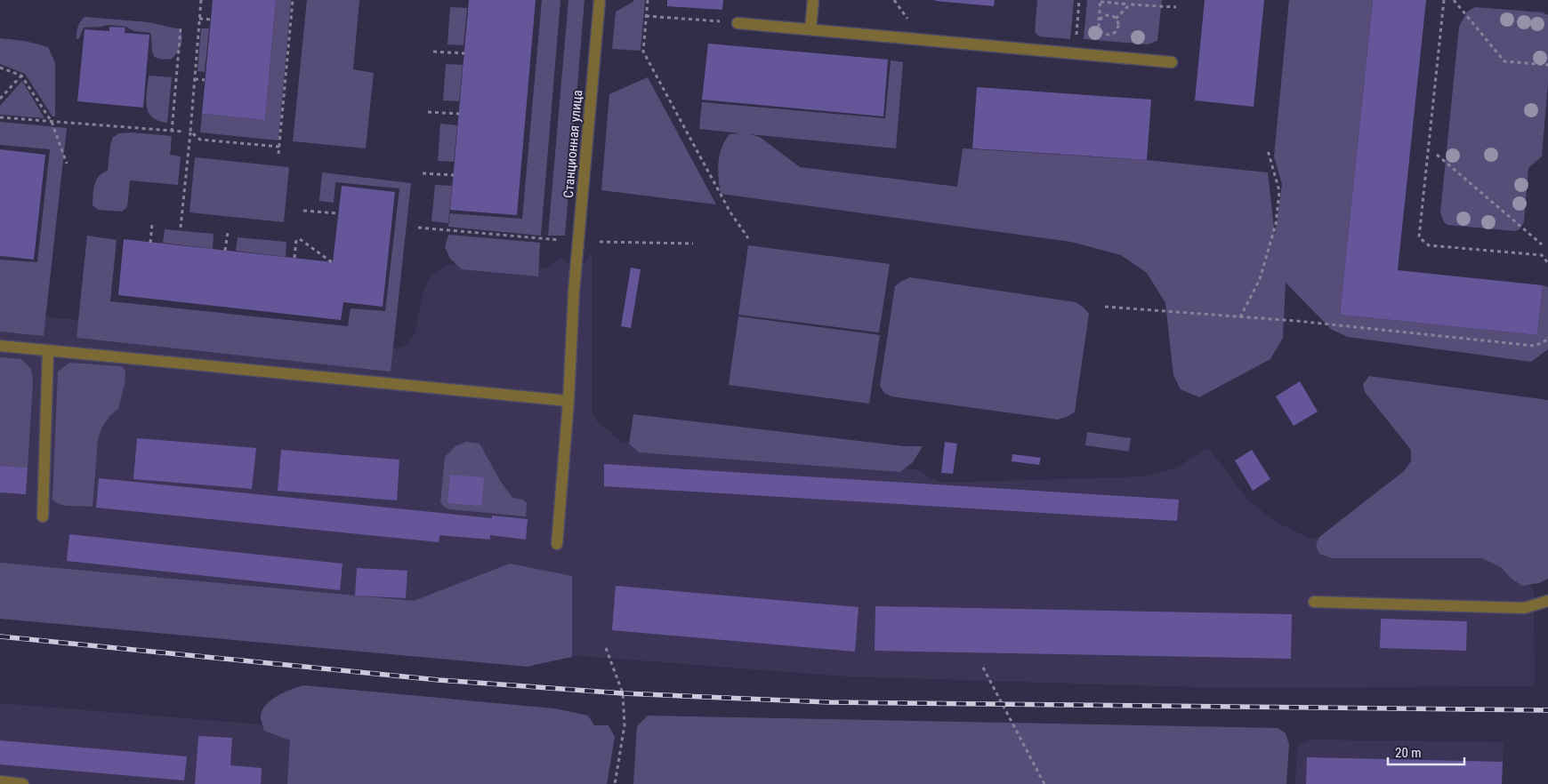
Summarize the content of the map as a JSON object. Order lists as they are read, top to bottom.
{
  "streets": {
    "street": ["Станционная улица"]
  },
  "scale_bar": "20 m"
}
